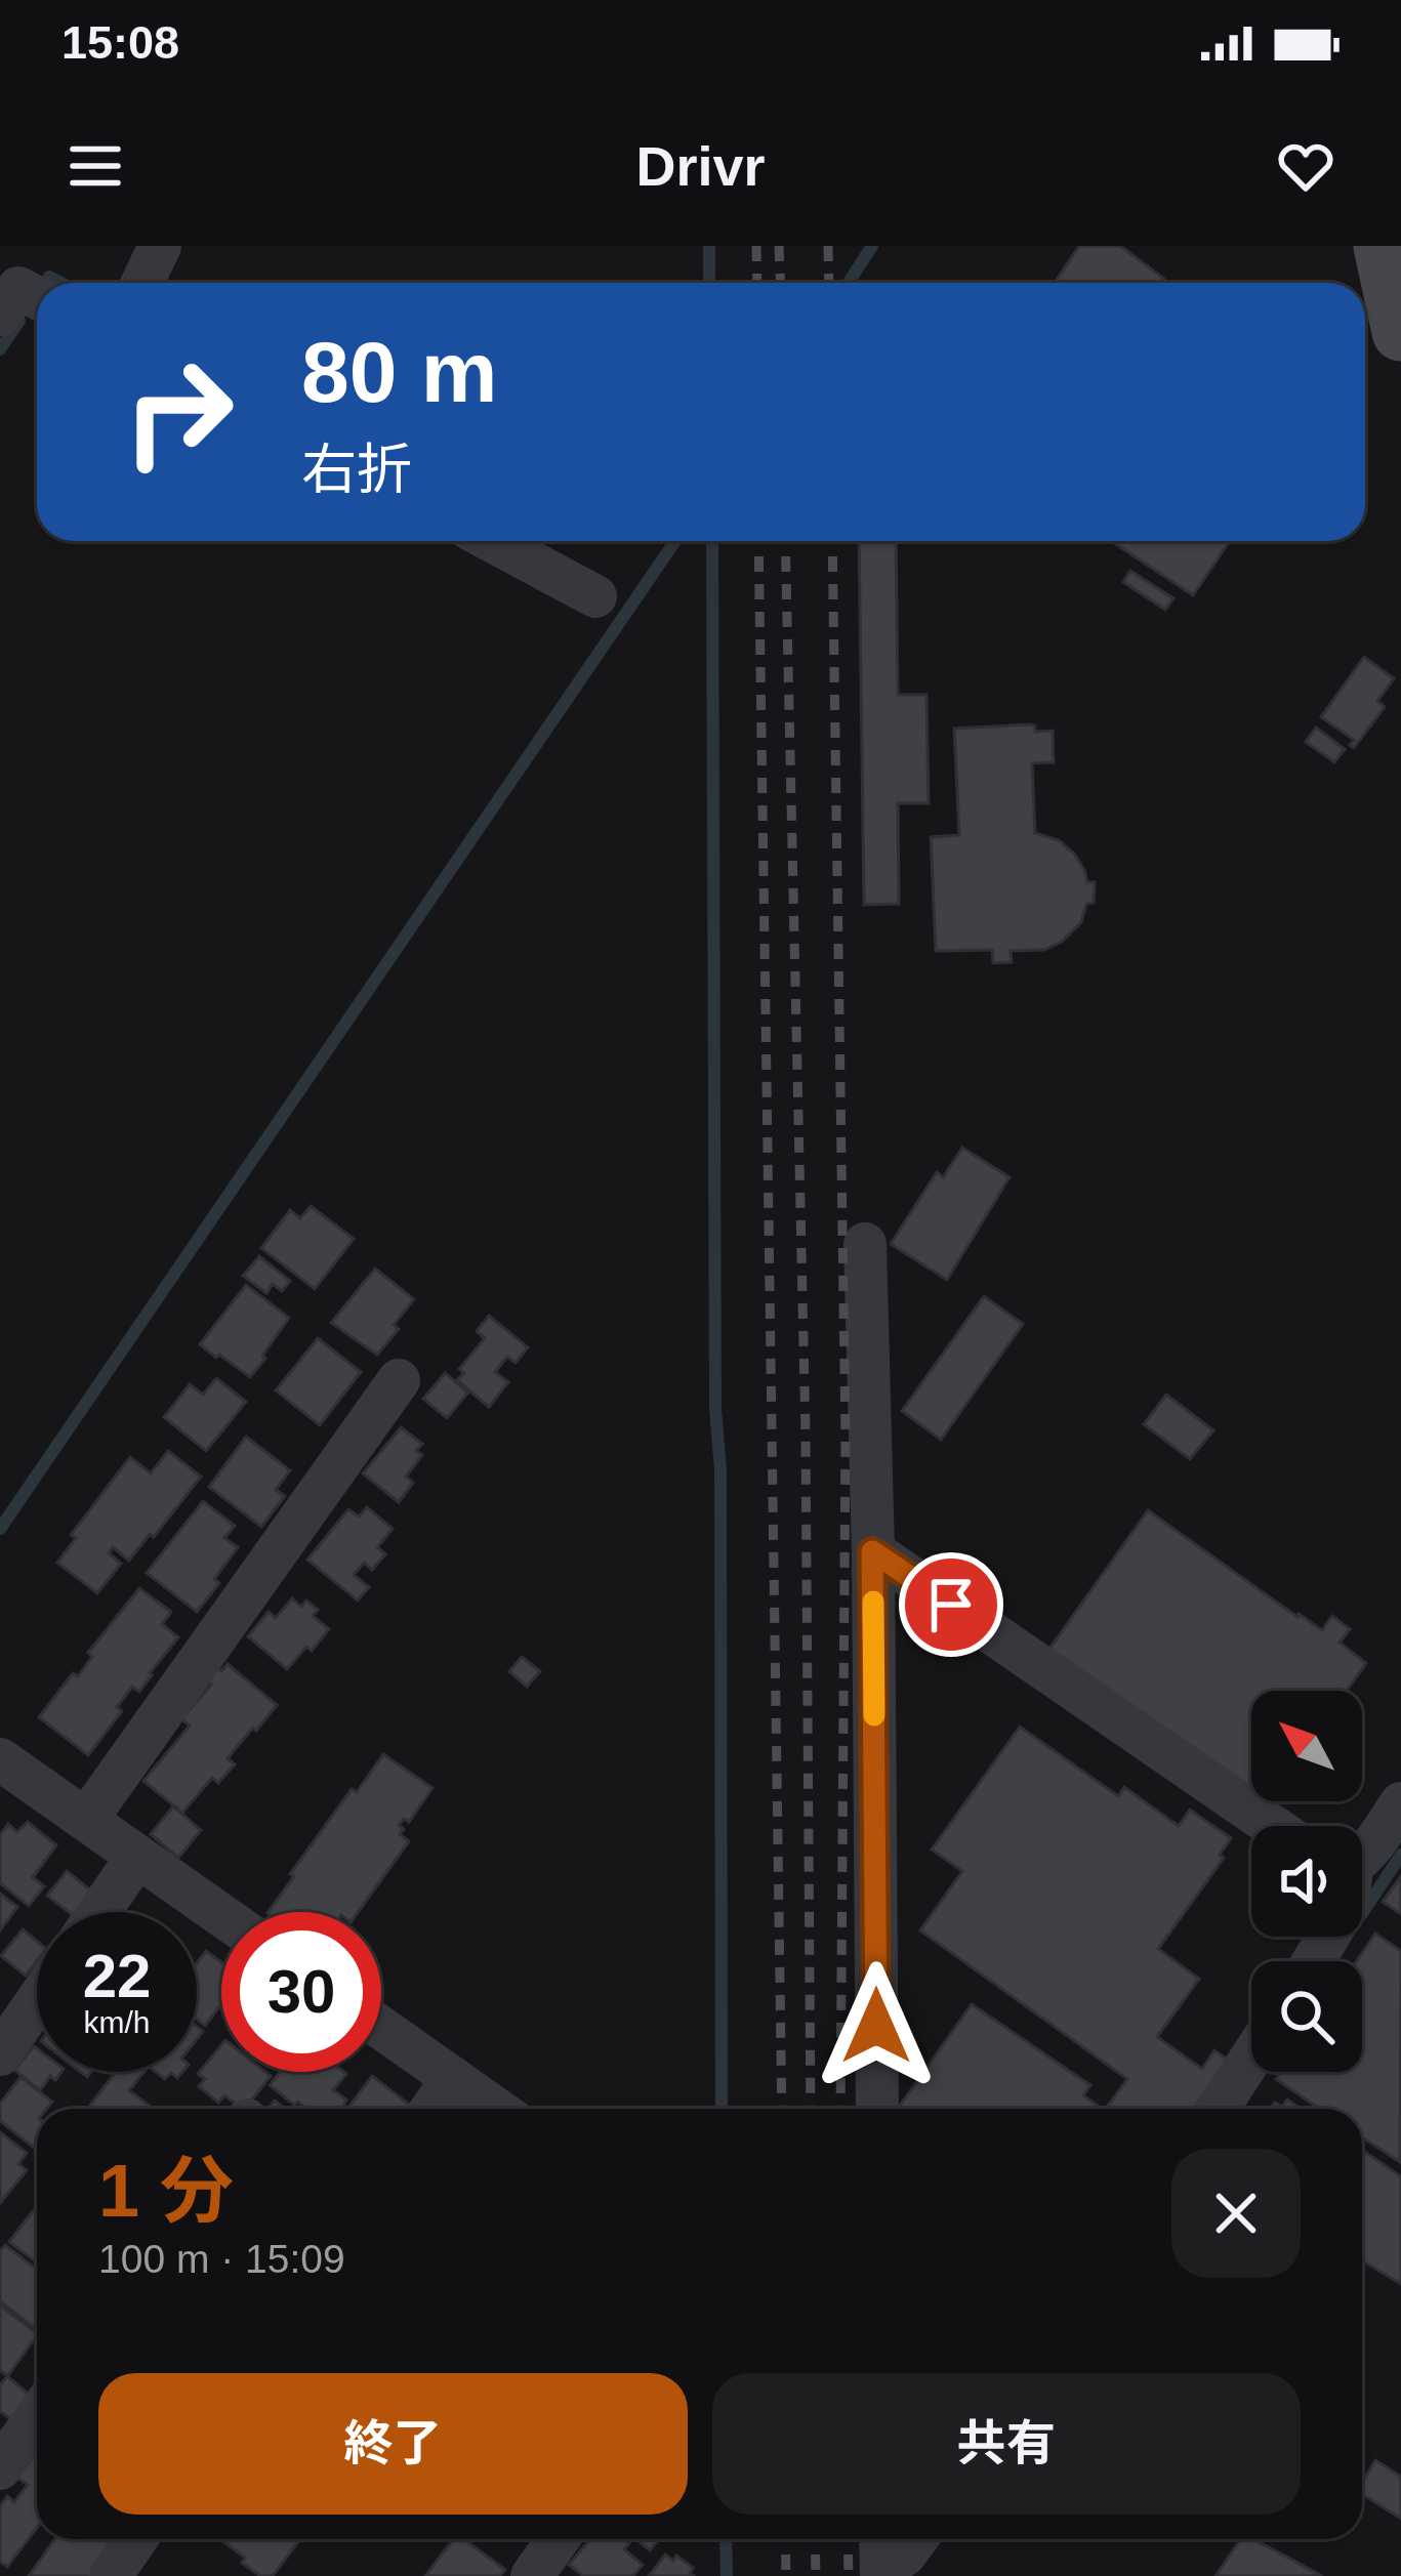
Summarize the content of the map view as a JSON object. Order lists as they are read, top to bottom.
{
  "north": "top left",
  "page": {
    "status": "15:08",
    "header": "Drivr",
    "turn": ["80 m", "右折"],
    "speed": "22 km/h",
    "limit": "30",
    "heading": ["1 分", "100 m · 15:09"],
    "buttons": ["終了", "共有"]
  }
}
